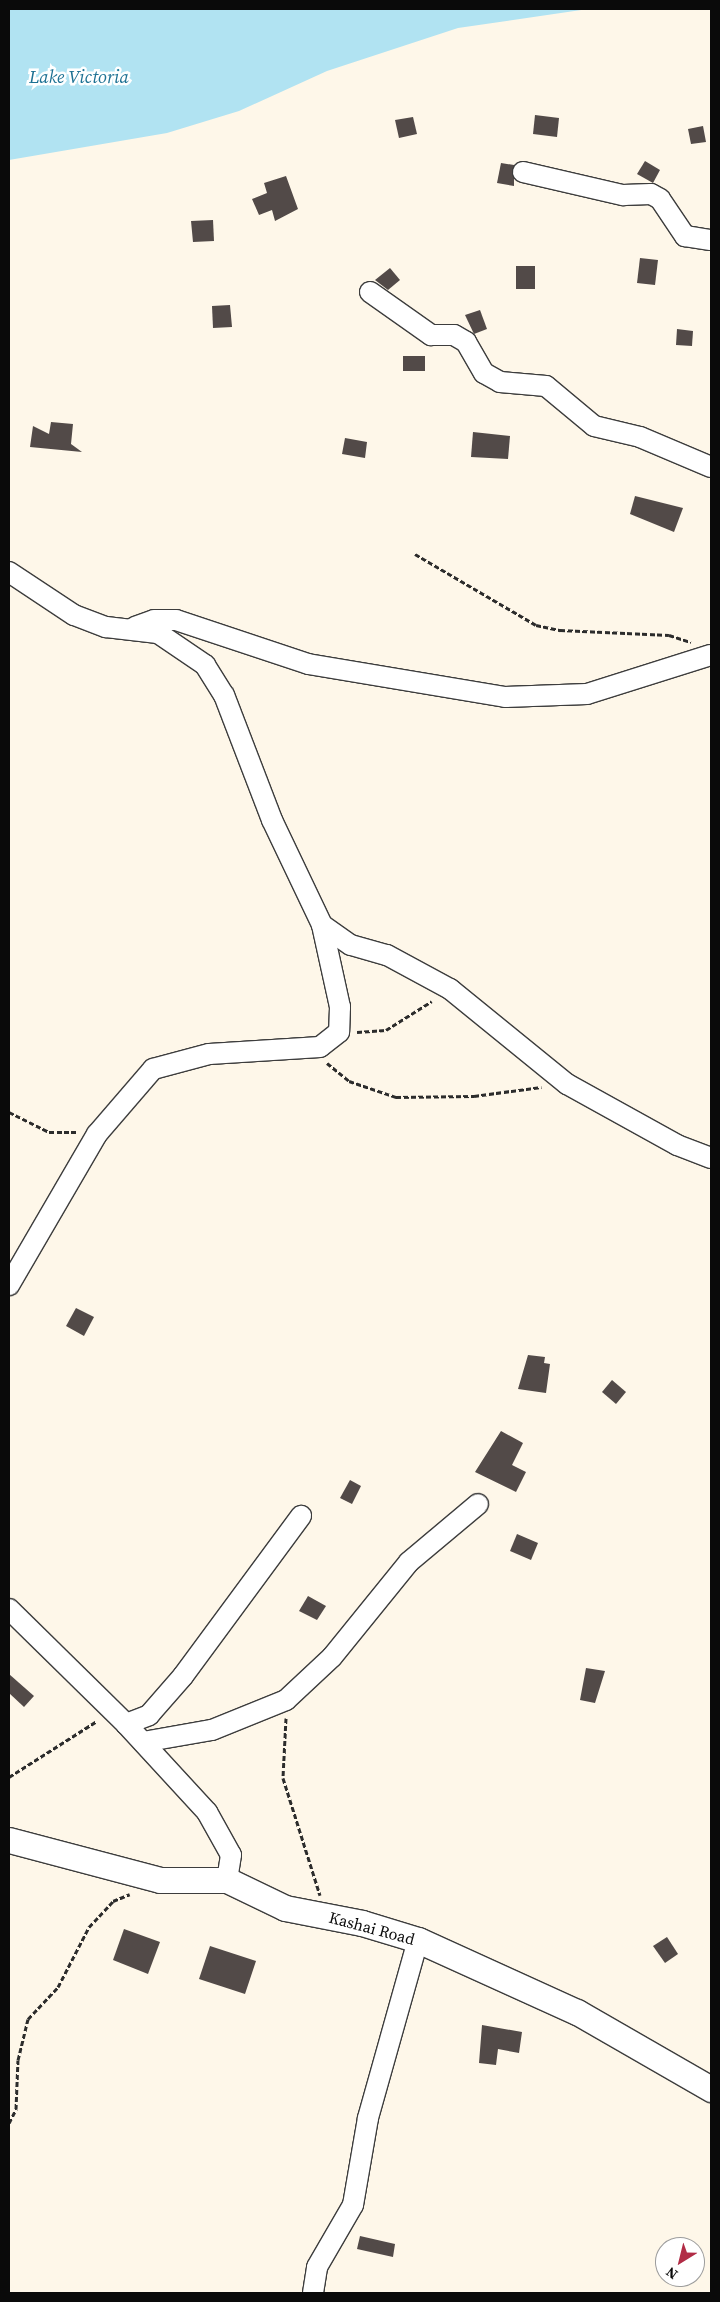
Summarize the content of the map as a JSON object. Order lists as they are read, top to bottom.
{
  "streets": {
    "street": ["Kashai Road"]
  },
  "water": ["Lake Victoria"],
  "north": "bottom left"
}
